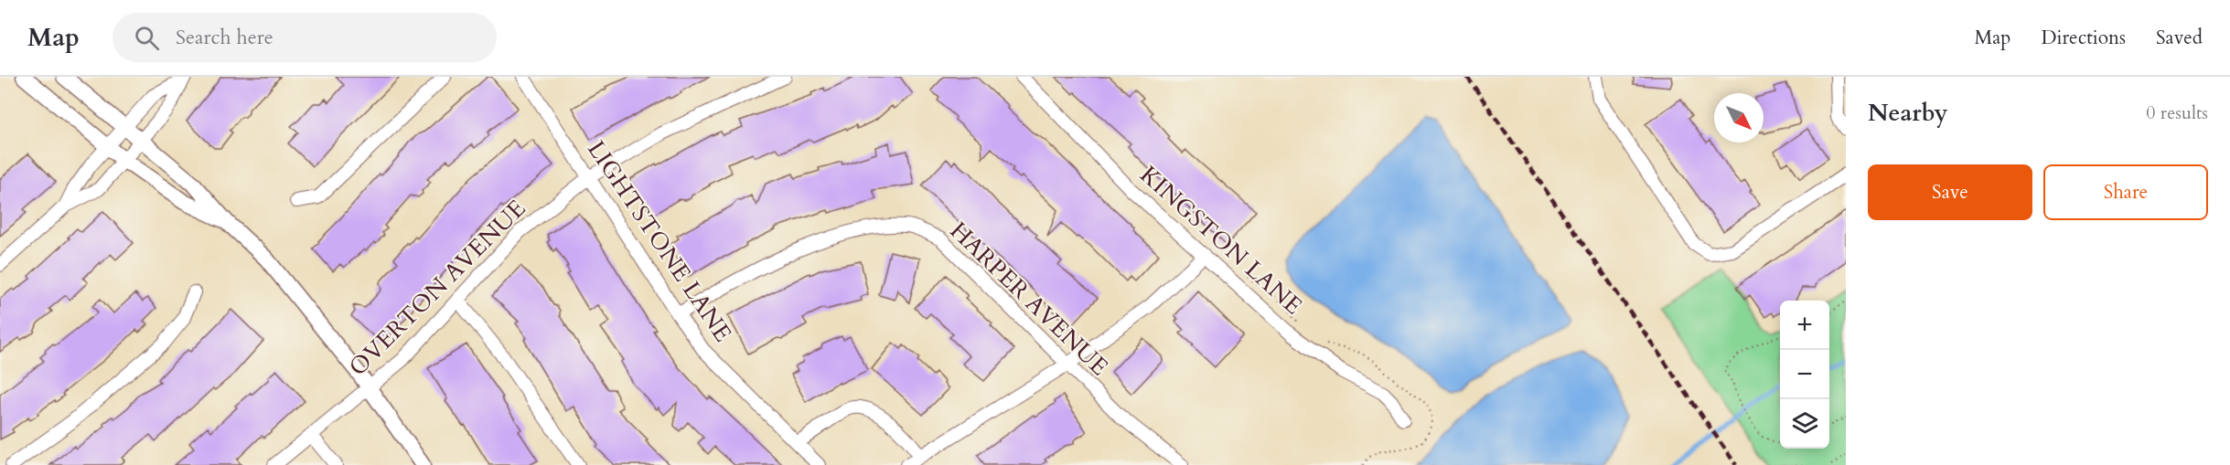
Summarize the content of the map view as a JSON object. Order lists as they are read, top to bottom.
{
  "streets": {
    "street": [
      "KINGSTON LANE",
      "LIGHTSTONE LANE",
      "OVERTON AVENUE",
      "HARPER AVENUE"
    ]
  },
  "crossings": [
    ["LIGHTSTONE LANE", "OVERTON AVENUE"],
    ["LIGHTSTONE LANE", "HARPER AVENUE"]
  ],
  "north": "bottom right",
  "page": {
    "header": "Map",
    "search": "Search here",
    "nav": ["Map", "Directions", "Saved"],
    "heading": ["Nearby", "0 results"],
    "buttons": ["Save", "Share"],
    "map_buttons": ["+", "−"]
  }
}
